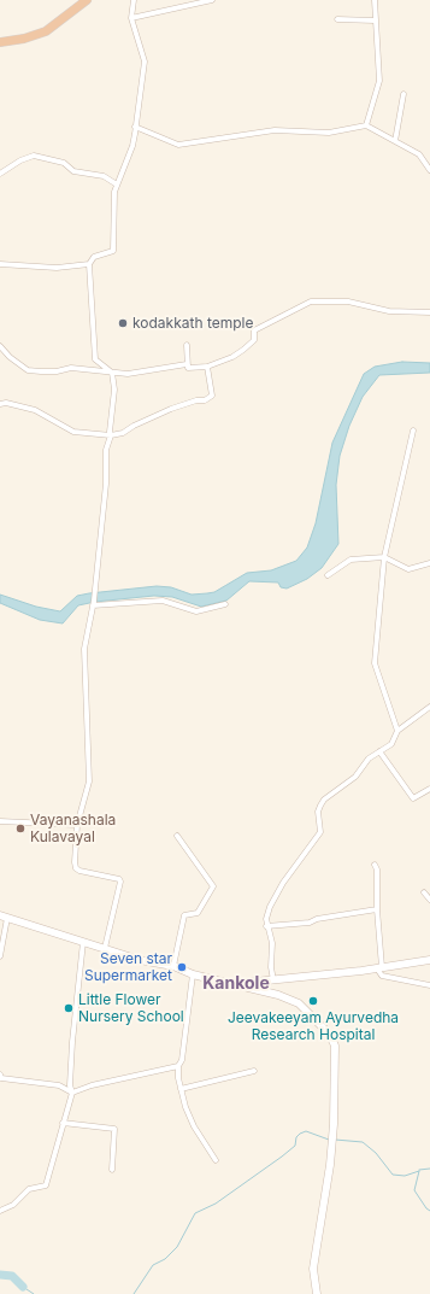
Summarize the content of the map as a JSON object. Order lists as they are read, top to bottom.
{
  "districts": ["Kankole"],
  "places": [
    "kodakkath temple",
    "Vayanashala Kulavayal",
    "Seven star Supermarket",
    "Jeevakeeyam Ayurvedha Research Hospital",
    "Little Flower Nursery School"
  ]
}
